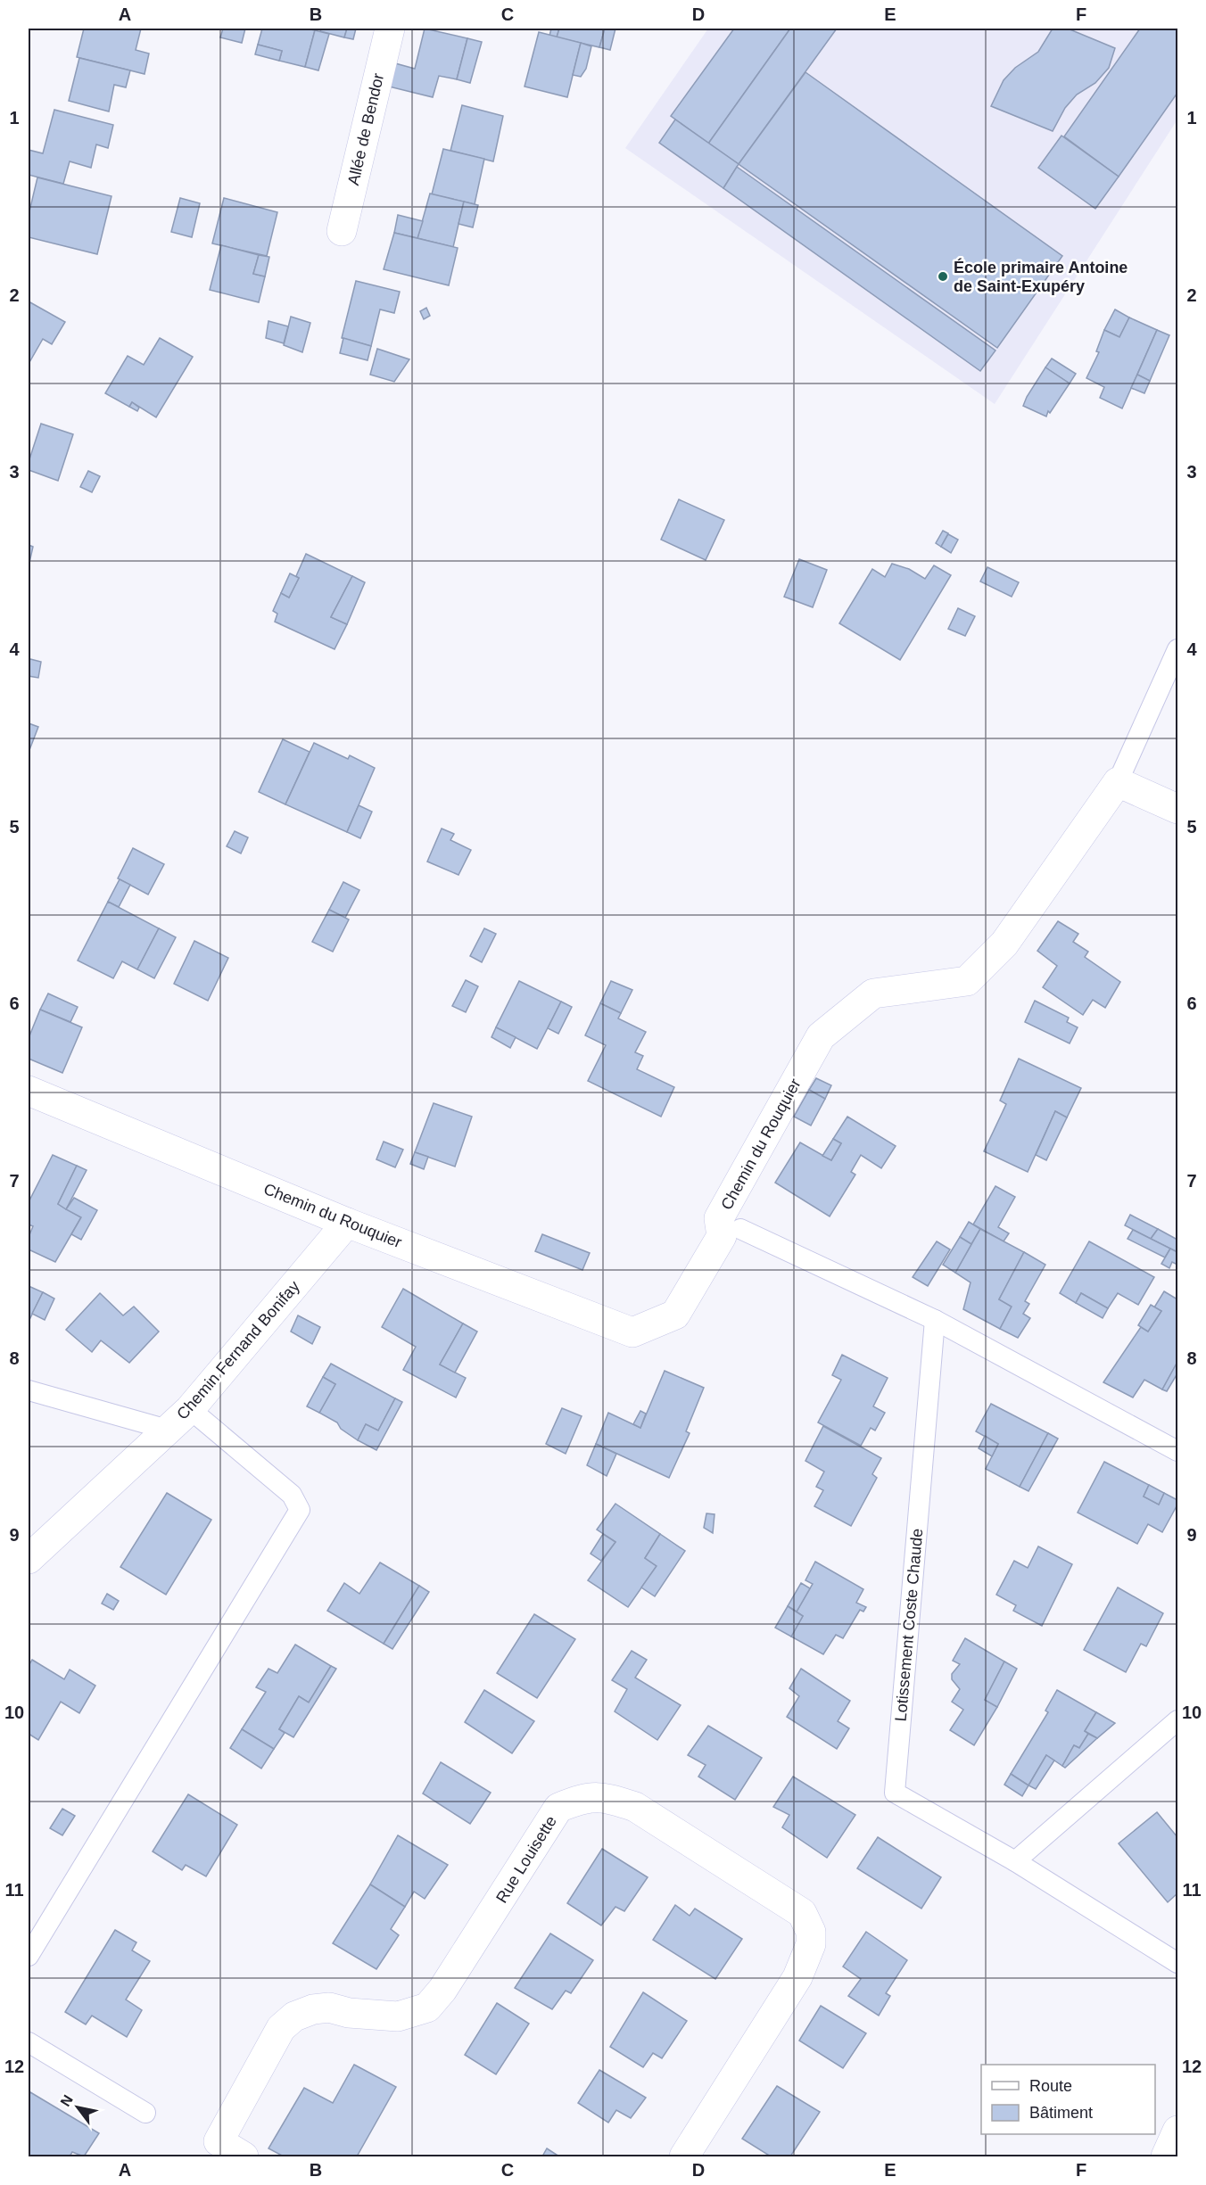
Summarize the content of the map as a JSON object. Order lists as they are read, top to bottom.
{
  "streets": {
    "street": [
      "Allée de Bendor",
      "Chemin du Rouquier",
      "Chemin Fernand Bonifay",
      "Rue Louisette"
    ],
    "lane": ["Lotissement Coste Chaude"]
  },
  "crossings": [
    ["Chemin du Rouquier", "Chemin Fernand Bonifay"]
  ],
  "places": ["École primaire Antoine de Saint-Exupéry"],
  "legend": ["Route", "Bâtiment"],
  "north": "top left",
  "grid": {
    "columns": [
      "A",
      "B",
      "C",
      "D",
      "E",
      "F"
    ],
    "rows": [
      "1",
      "2",
      "3",
      "4",
      "5",
      "6",
      "7",
      "8",
      "9",
      "10",
      "11",
      "12"
    ]
  }
}
